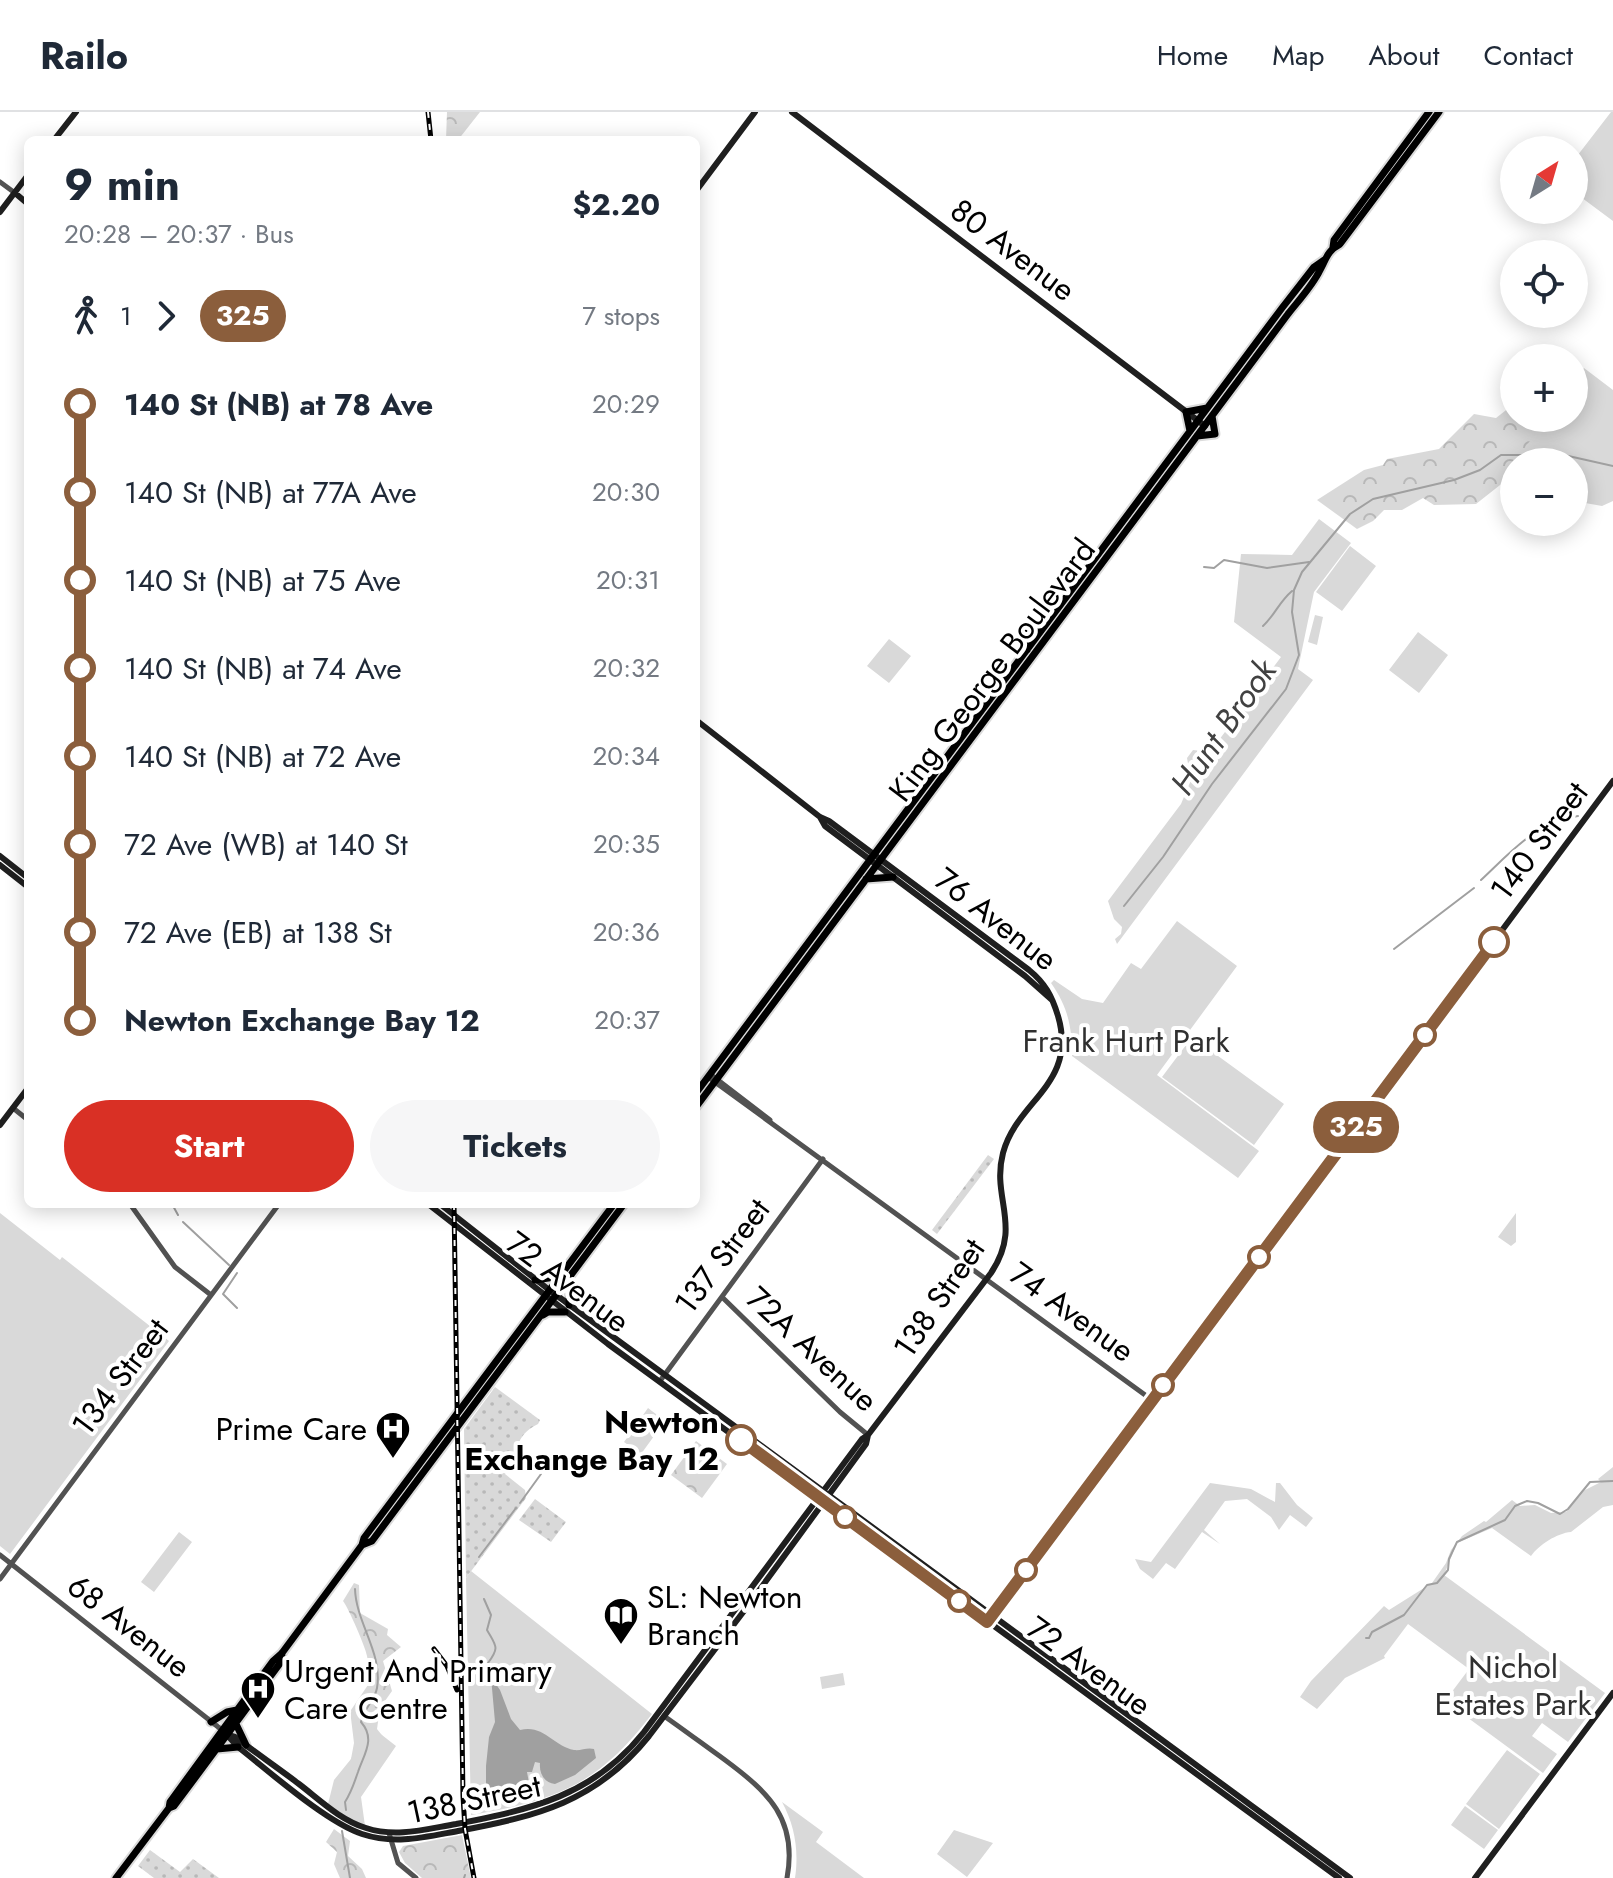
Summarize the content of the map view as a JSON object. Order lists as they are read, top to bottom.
{
  "streets": {
    "main road": [
      "80 Avenue",
      "King George Boulevard",
      "140 Street",
      "76 Avenue",
      "72 Avenue",
      "138 Street",
      "68 Avenue"
    ],
    "street": [
      "137 Street",
      "74 Avenue",
      "72A Avenue",
      "134 Street"
    ]
  },
  "crossings": [
    ["80 Avenue", "King George Boulevard"],
    ["King George Boulevard", "76 Avenue"],
    ["King George Boulevard", "74 Avenue"],
    ["140 Street", "72 Avenue"],
    ["140 Street", "74 Avenue"],
    ["76 Avenue", "138 Street"],
    ["137 Street", "72 Avenue"],
    ["137 Street", "74 Avenue"],
    ["137 Street", "72A Avenue"],
    ["72 Avenue", "138 Street"],
    ["138 Street", "74 Avenue"],
    ["138 Street", "72A Avenue"],
    ["138 Street", "68 Avenue"],
    ["134 Street", "68 Avenue"]
  ],
  "water": ["Hunt Brook"],
  "parks": ["Frank Hurt Park", "Nichol Estates Park"],
  "places": {
    "other": ["Newton Exchange Bay 12"],
    "hospital": ["Prime Care", "Urgent And Primary Care Centre"],
    "library": ["SL: Newton Branch"]
  },
  "lines": ["bus line 325"],
  "north": "top right",
  "page": {
    "header": "Railo",
    "nav": [
      "Home",
      "Map",
      "About",
      "Contact"
    ],
    "on_map": "325",
    "map_buttons": ["+", "−"],
    "heading": ["9 min", "20:28 – 20:37 · Bus", "$2.20"],
    "legs": ["1", "325", "7 stops"],
    "list": [
      {
        "name": "140 St (NB) at 78 Ave",
        "value": "20:29"
      },
      {
        "name": "140 St (NB) at 77A Ave",
        "value": "20:30"
      },
      {
        "name": "140 St (NB) at 75 Ave",
        "value": "20:31"
      },
      {
        "name": "140 St (NB) at 74 Ave",
        "value": "20:32"
      },
      {
        "name": "140 St (NB) at 72 Ave",
        "value": "20:34"
      },
      {
        "name": "72 Ave (WB) at 140 St",
        "value": "20:35"
      },
      {
        "name": "72 Ave (EB) at 138 St",
        "value": "20:36"
      },
      {
        "name": "Newton Exchange Bay 12",
        "value": "20:37"
      }
    ],
    "buttons": ["Start", "Tickets"]
  }
}
